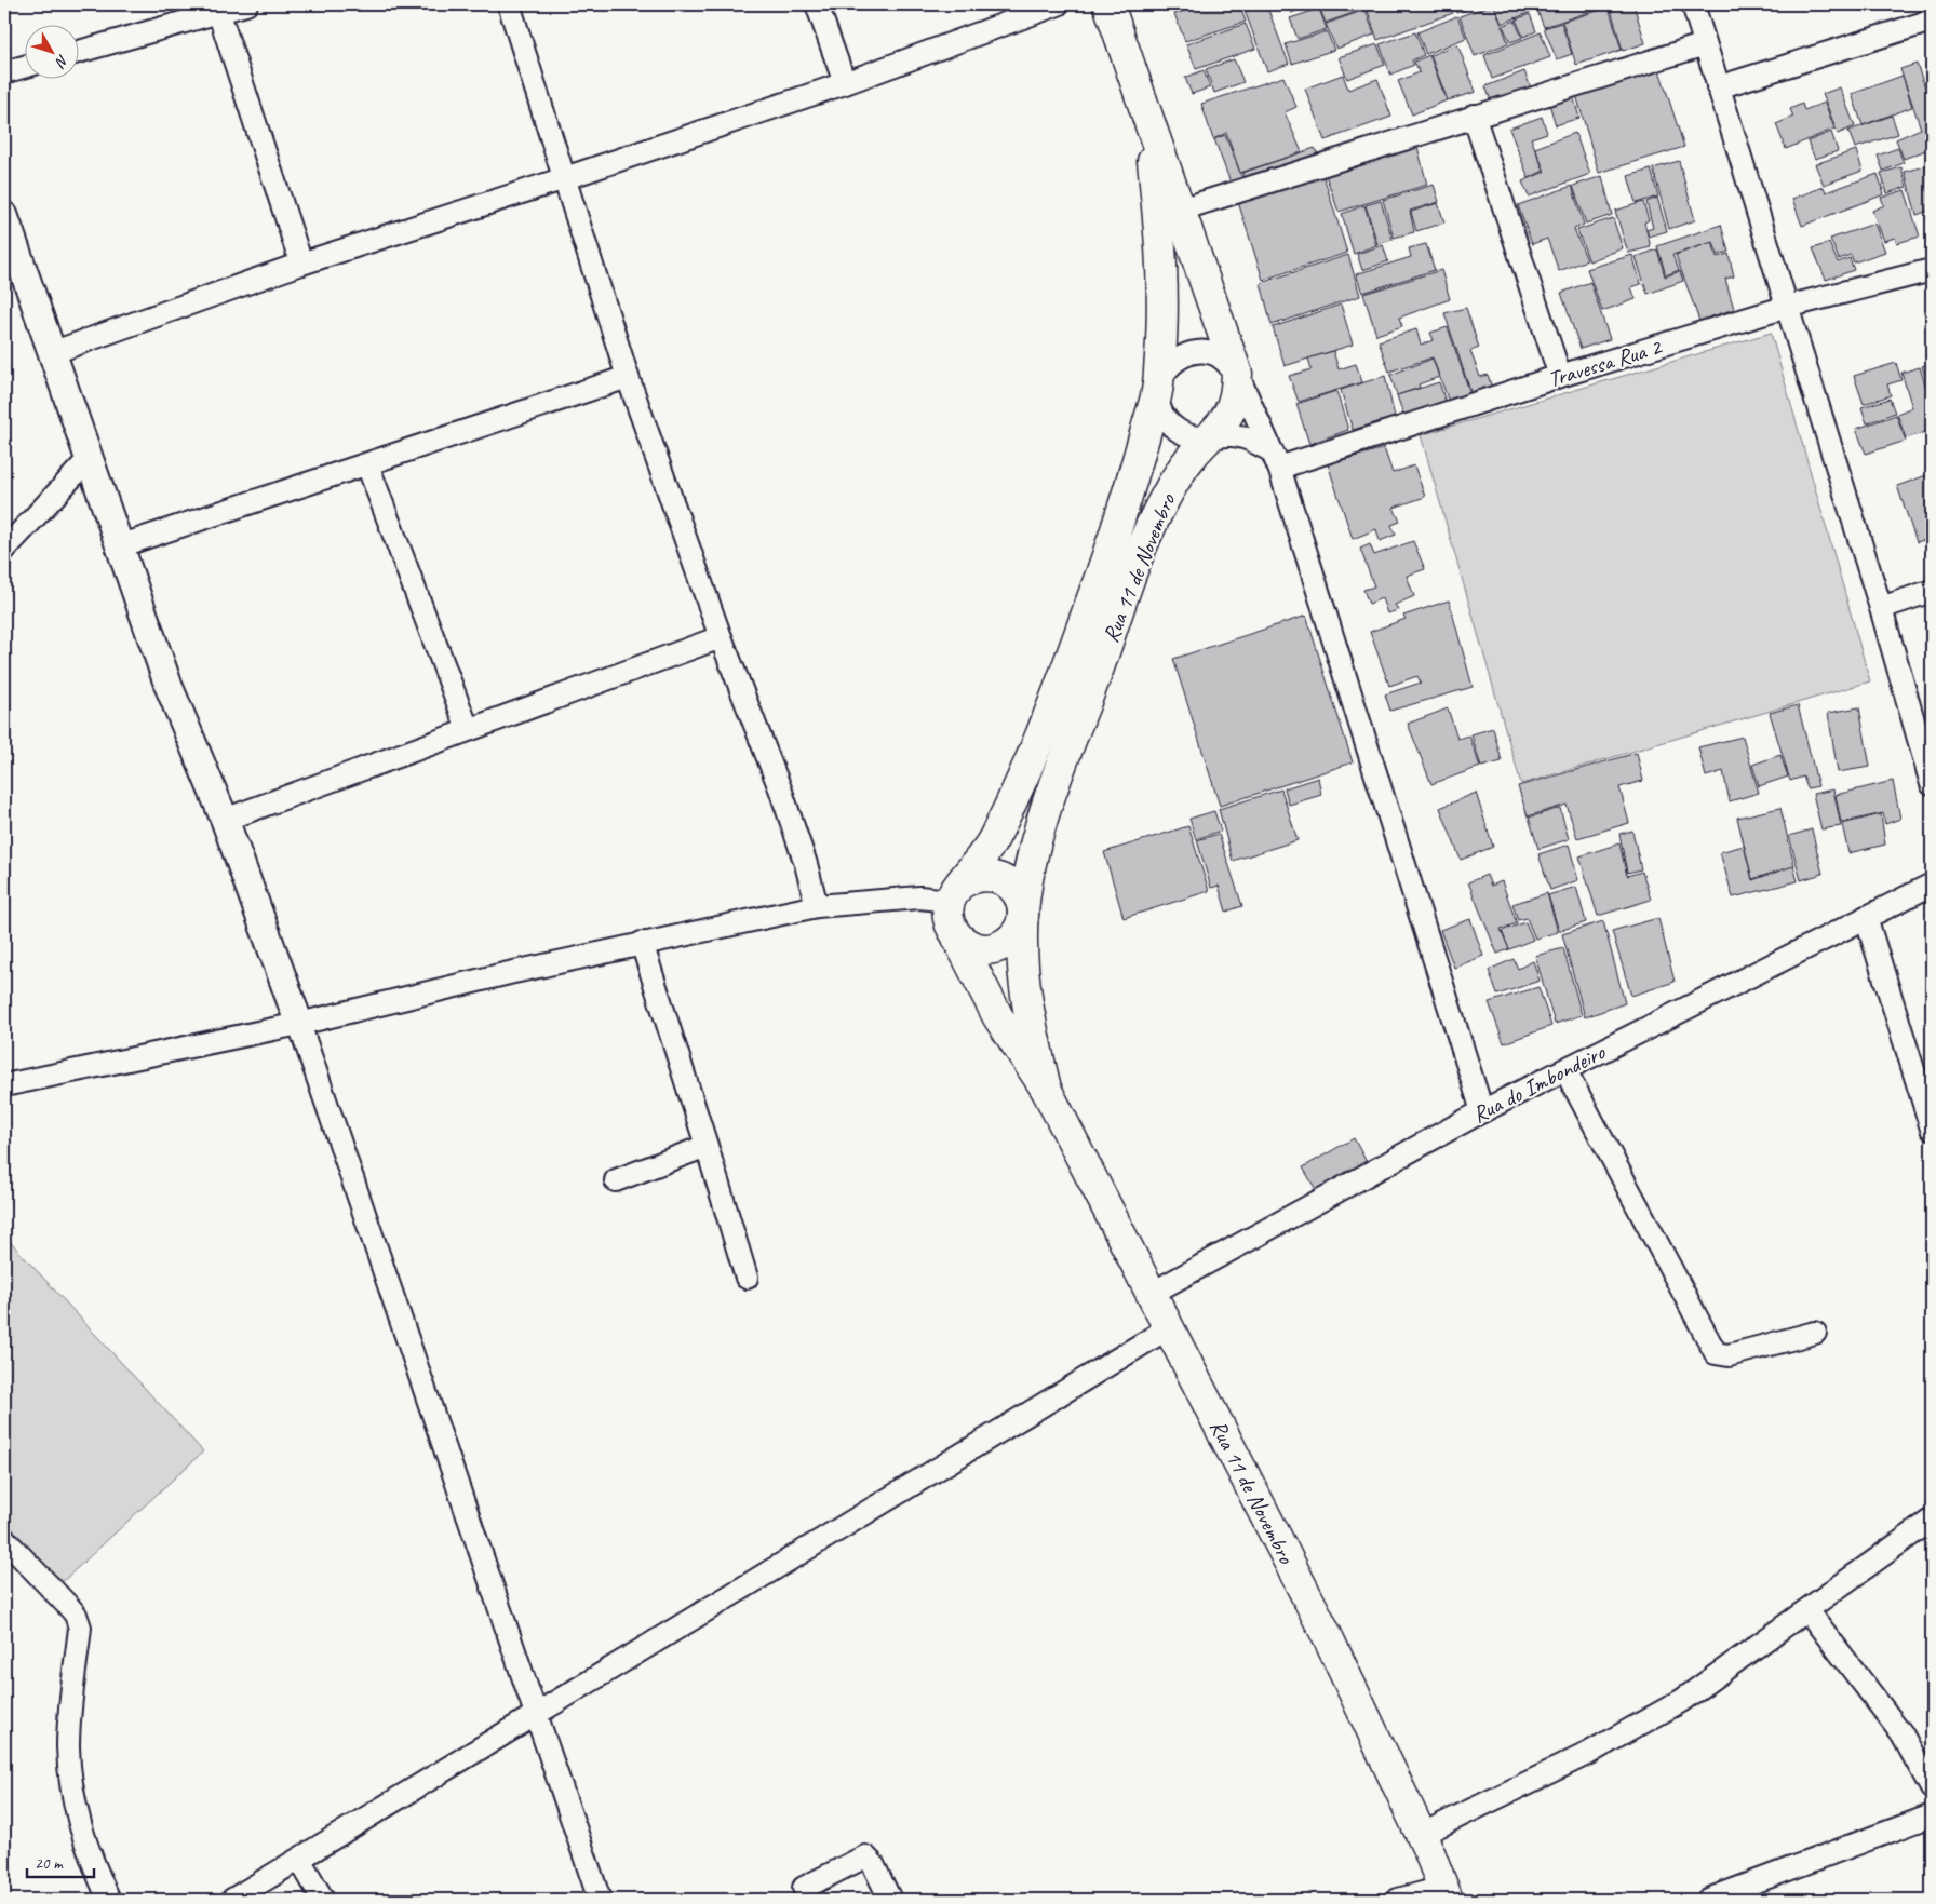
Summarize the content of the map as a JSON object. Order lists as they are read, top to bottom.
{
  "streets": {
    "main road": ["Rua 11 de Novembro"],
    "street": ["Travessa Rua 2", "Rua do Imbondeiro"]
  },
  "crossings": [
    ["Rua 11 de Novembro", "Rua do Imbondeiro"]
  ],
  "scale_bar": "20 m",
  "north": "bottom right"
}
